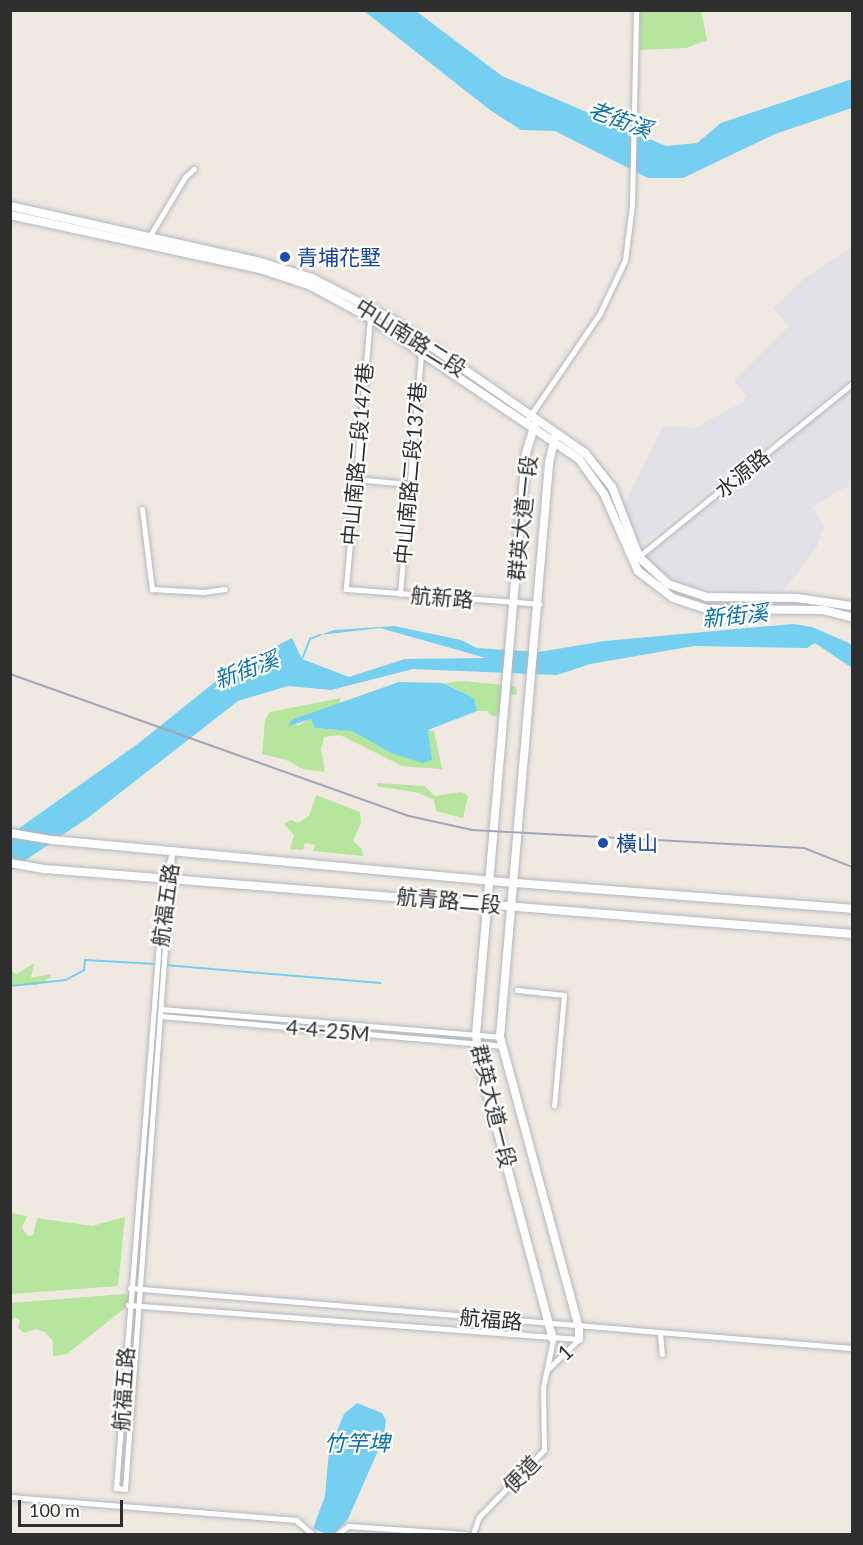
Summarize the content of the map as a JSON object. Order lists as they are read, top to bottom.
{
  "streets": {
    "street": [
      "中山南路二段",
      "中山南路二段147巷",
      "中山南路二段137巷",
      "水源路",
      "群英大道一段",
      "航新路",
      "航青路二段",
      "航福五路",
      "4-4-25M",
      "航福路",
      "1",
      "便道"
    ]
  },
  "crossings": [
    ["中山南路二段", "中山南路二段147巷"],
    ["中山南路二段", "中山南路二段137巷"],
    ["中山南路二段", "群英大道一段"],
    ["中山南路二段147巷", "航新路"],
    ["中山南路二段137巷", "航新路"],
    ["群英大道一段", "航新路"],
    ["群英大道一段", "航青路二段"],
    ["群英大道一段", "4-4-25M"],
    ["群英大道一段", "航福路"],
    ["群英大道一段", "1"],
    ["航青路二段", "航福五路"],
    ["航福五路", "4-4-25M"],
    ["航福五路", "航福路"],
    ["航福路", "1"],
    ["1", "便道"]
  ],
  "water": ["老街溪", "新街溪", "竹竿埤"],
  "places": ["青埔花墅", "橫山"],
  "scale_bar": "100 m"
}
